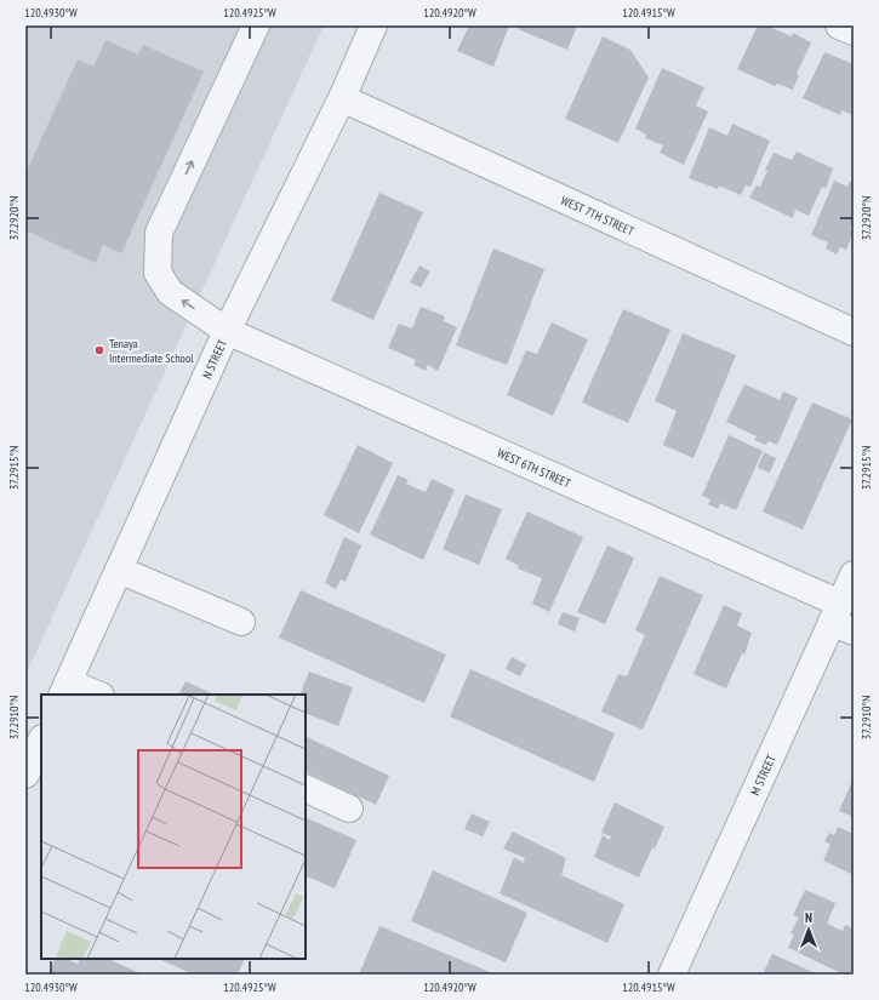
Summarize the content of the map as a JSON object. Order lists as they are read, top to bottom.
{
  "streets": {
    "street": [
      "WEST 7TH STREET",
      "N STREET",
      "WEST 6TH STREET",
      "M STREET"
    ]
  },
  "crossings": [
    ["WEST 7TH STREET", "N STREET"],
    ["N STREET", "WEST 6TH STREET"],
    ["WEST 6TH STREET", "M STREET"]
  ],
  "places": ["Tenaya Intermediate School"],
  "north": "top",
  "coordinates": [
    "120.4930°W",
    "120.4925°W",
    "120.4920°W",
    "120.4915°W",
    "37.2920°N",
    "37.2915°N",
    "37.2910°N"
  ]
}
